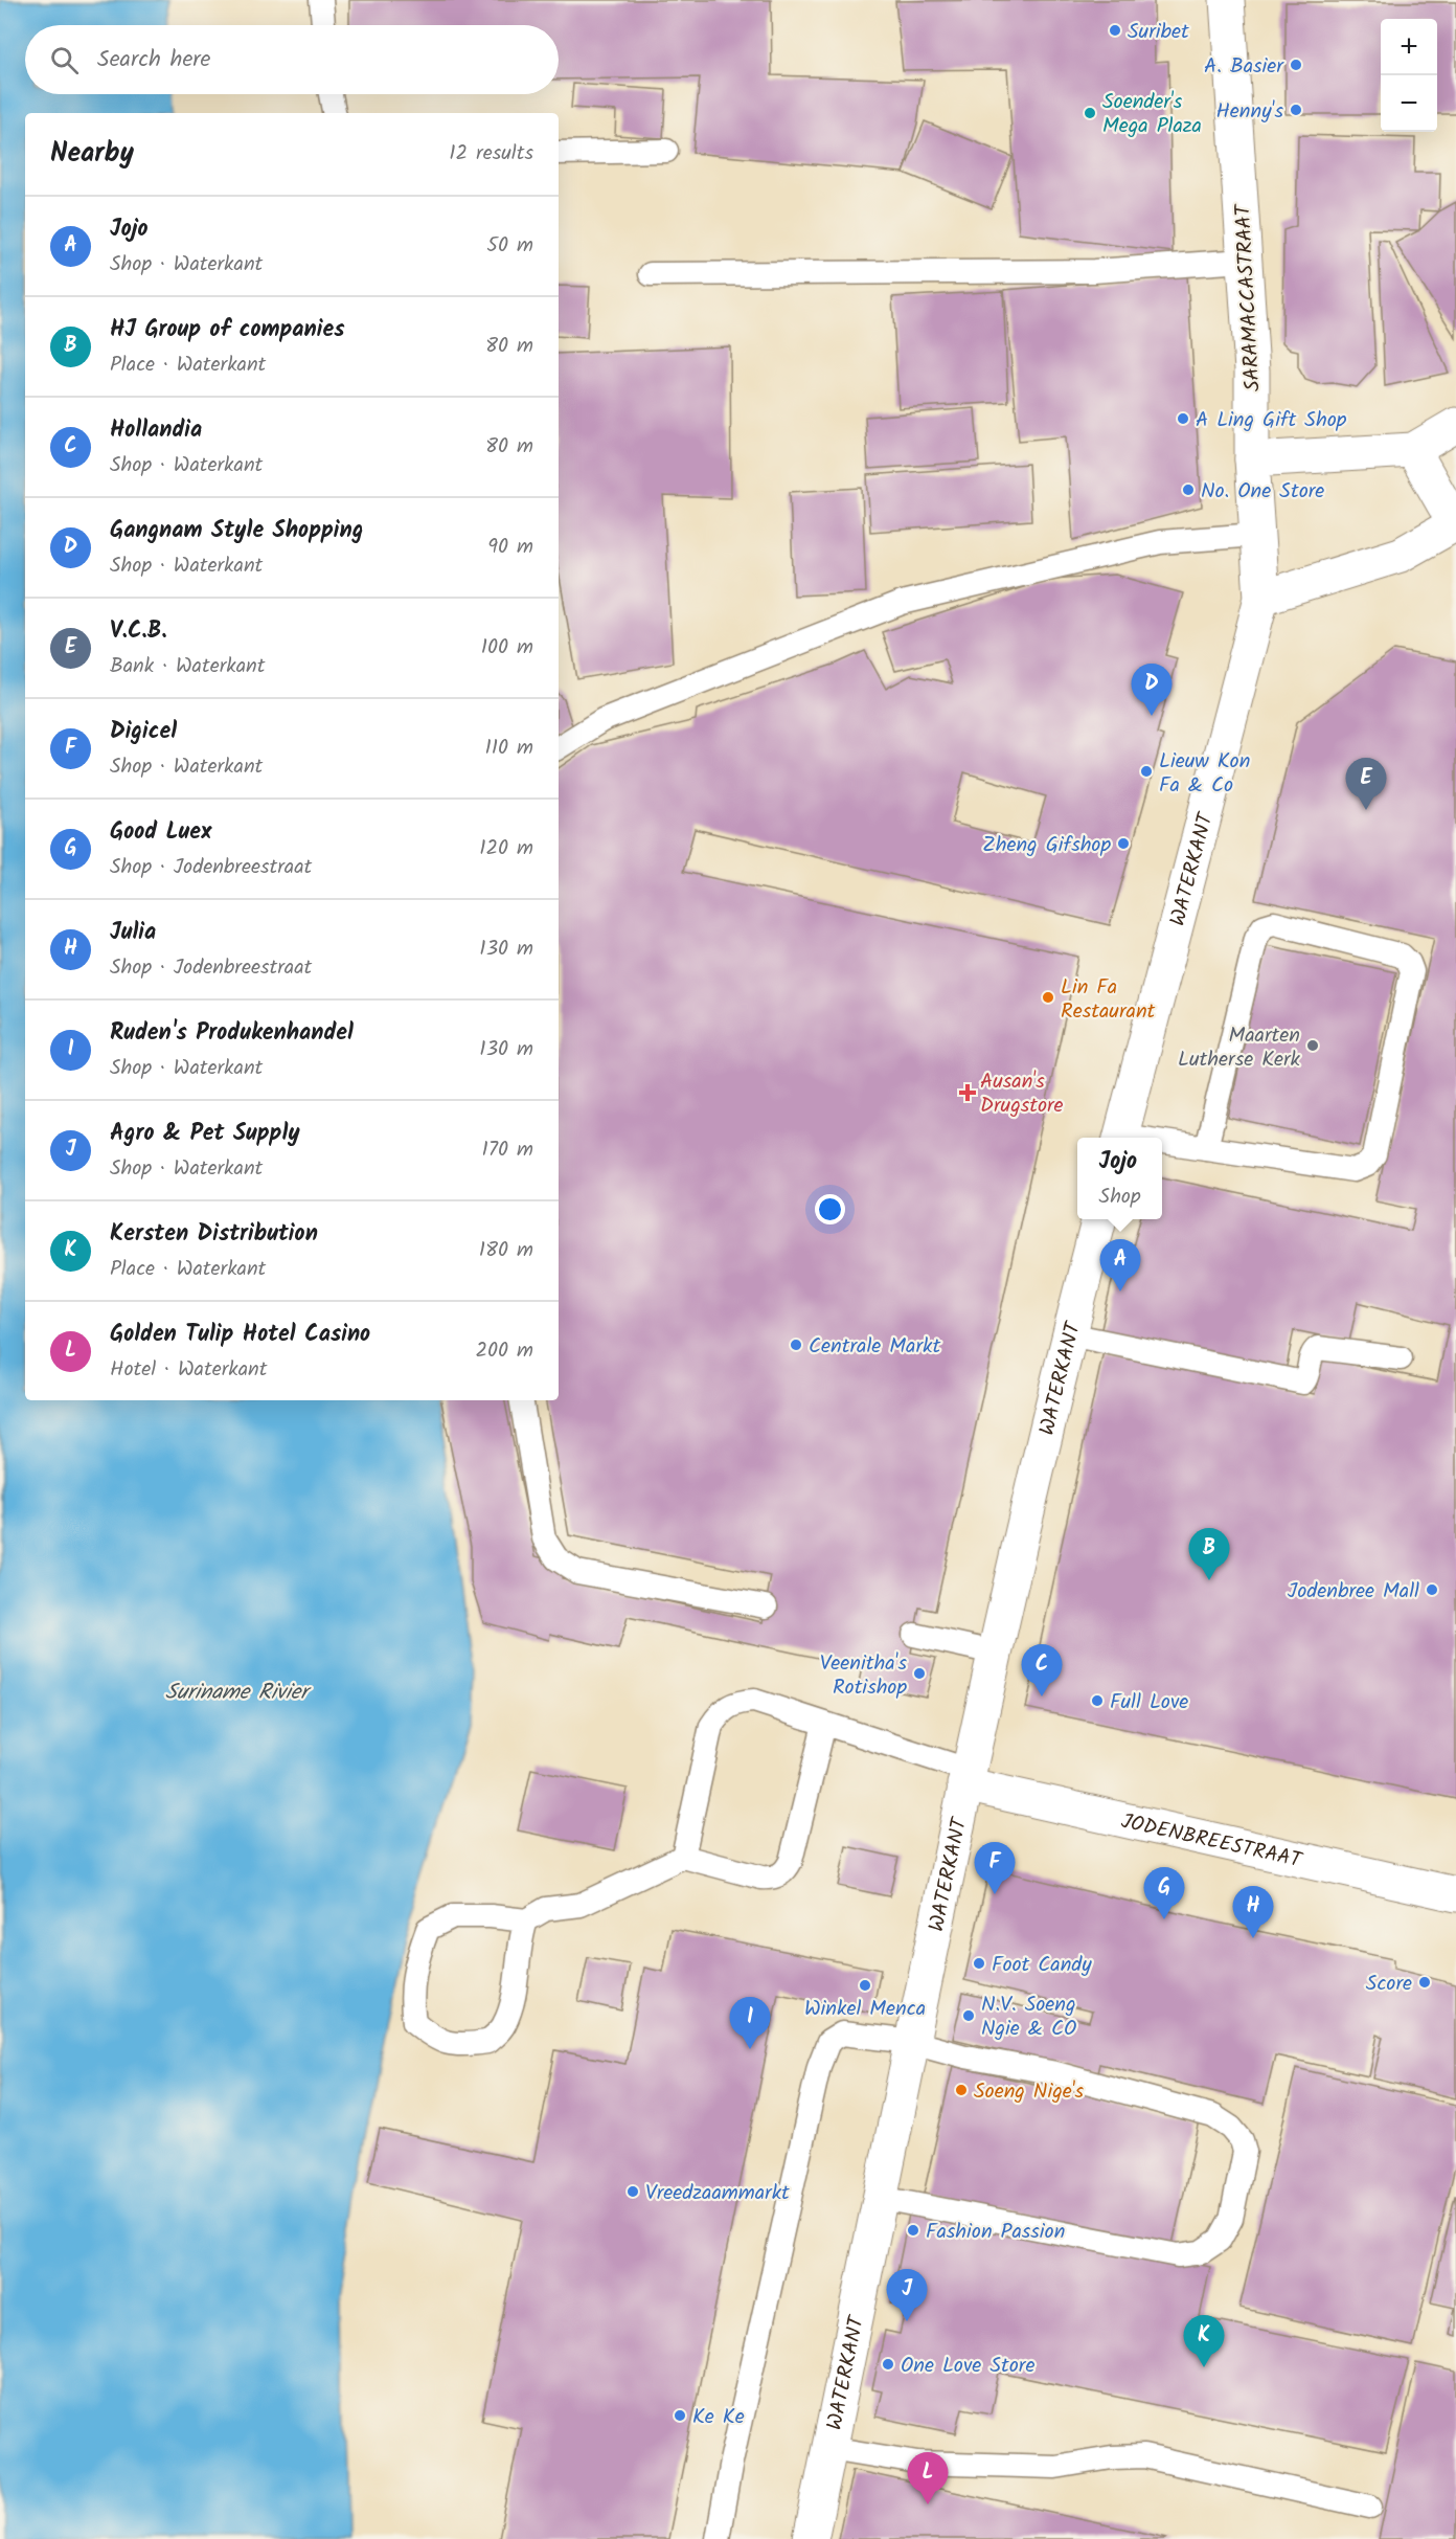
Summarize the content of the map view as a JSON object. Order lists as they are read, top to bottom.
{
  "streets": {
    "main road": ["SARAMACCASTRAAT", "WATERKANT", "JODENBREESTRAAT"]
  },
  "crossings": [
    ["SARAMACCASTRAAT", "WATERKANT"],
    ["WATERKANT", "JODENBREESTRAAT"]
  ],
  "water": ["Suriname Rivier"],
  "places": {
    "other": [
      "Suribet",
      "A. Basier",
      "Henny's",
      "Soender's Mega Plaza",
      "A Ling Gift Shop",
      "No. One Store",
      "Lieuw Kon Fa & Co",
      "Zheng Gifshop",
      "Lin Fa Restaurant",
      "Maarten Lutherse Kerk",
      "Centrale Markt",
      "Jodenbree Mall",
      "Veenitha's Rotishop",
      "Full Love",
      "Foot Candy",
      "Score",
      "Winkel Menca",
      "N.V. Soeng Ngie & CO",
      "Soeng Nige's",
      "Vreedzaammarkt",
      "Fashion Passion",
      "One Love Store",
      "Ke Ke"
    ],
    "health": ["Ausan's Drugstore"]
  },
  "page": {
    "map_buttons": ["+", "−"],
    "search": "Search here",
    "heading": ["Nearby", "12 results"],
    "list": [
      {
        "mark": "A",
        "name": "Jojo",
        "note": "Shop · Waterkant",
        "value": "50 m"
      },
      {
        "mark": "B",
        "name": "HJ Group of companies",
        "note": "Place · Waterkant",
        "value": "80 m"
      },
      {
        "mark": "C",
        "name": "Hollandia",
        "note": "Shop · Waterkant",
        "value": "80 m"
      },
      {
        "mark": "D",
        "name": "Gangnam Style Shopping",
        "note": "Shop · Waterkant",
        "value": "90 m"
      },
      {
        "mark": "E",
        "name": "V.C.B.",
        "note": "Bank · Waterkant",
        "value": "100 m"
      },
      {
        "mark": "F",
        "name": "Digicel",
        "note": "Shop · Waterkant",
        "value": "110 m"
      },
      {
        "mark": "G",
        "name": "Good Luex",
        "note": "Shop · Jodenbreestraat",
        "value": "120 m"
      },
      {
        "mark": "H",
        "name": "Julia",
        "note": "Shop · Jodenbreestraat",
        "value": "130 m"
      },
      {
        "mark": "I",
        "name": "Ruden's Produkenhandel",
        "note": "Shop · Waterkant",
        "value": "130 m"
      },
      {
        "mark": "J",
        "name": "Agro & Pet Supply",
        "note": "Shop · Waterkant",
        "value": "170 m"
      },
      {
        "mark": "K",
        "name": "Kersten Distribution",
        "note": "Place · Waterkant",
        "value": "180 m"
      },
      {
        "mark": "L",
        "name": "Golden Tulip Hotel Casino",
        "note": "Hotel · Waterkant",
        "value": "200 m"
      }
    ],
    "pins": [
      "D",
      "E",
      "A",
      "B",
      "C",
      "F",
      "G",
      "H",
      "I",
      "J",
      "K",
      "L"
    ],
    "popup": ["Jojo", "Shop"]
  }
}
